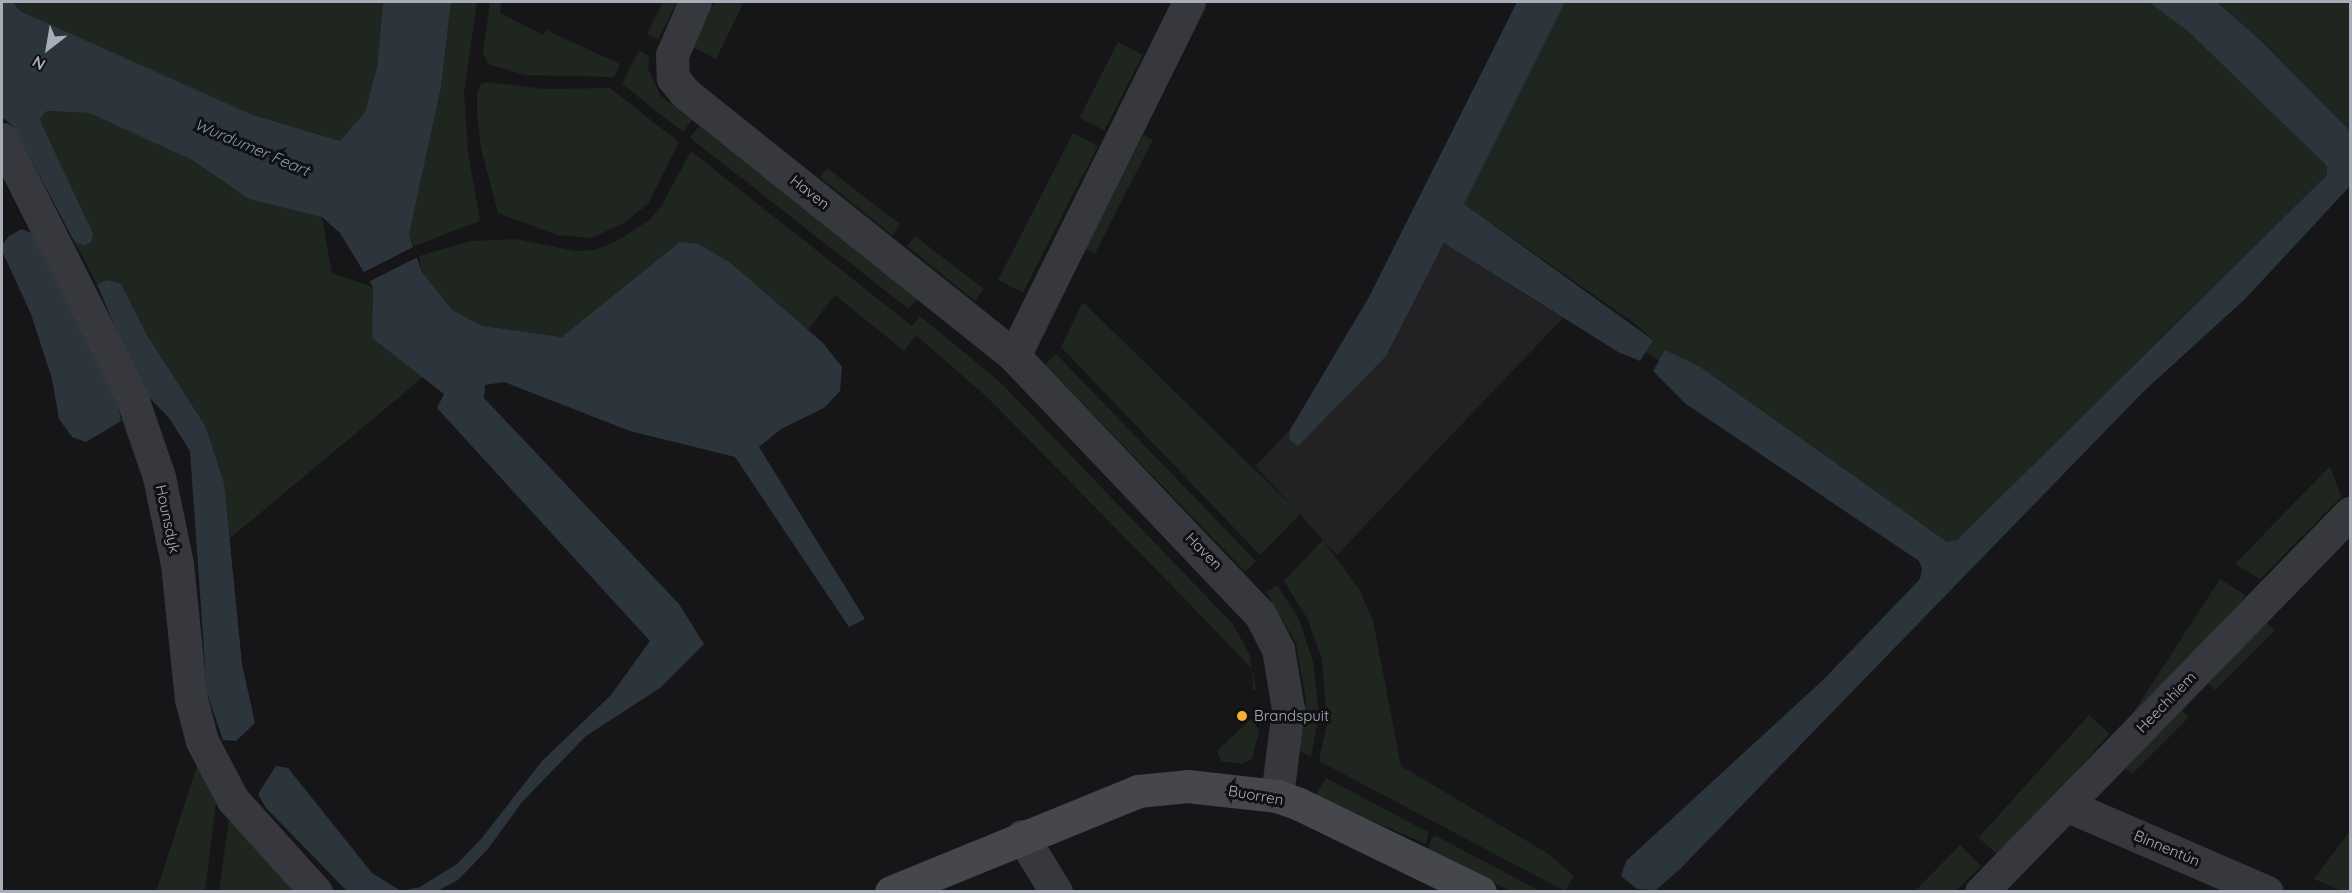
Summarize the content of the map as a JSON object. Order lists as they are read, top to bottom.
{
  "streets": {
    "street": [
      "Haven",
      "Hounsdyk",
      "Heechhiem",
      "Buorren",
      "Binnentún"
    ]
  },
  "crossings": [
    ["Haven", "Buorren"],
    ["Heechhiem", "Binnentún"]
  ],
  "water": ["Wurdumer Feart"],
  "places": ["Brandspuit"],
  "north": "bottom left"
}
